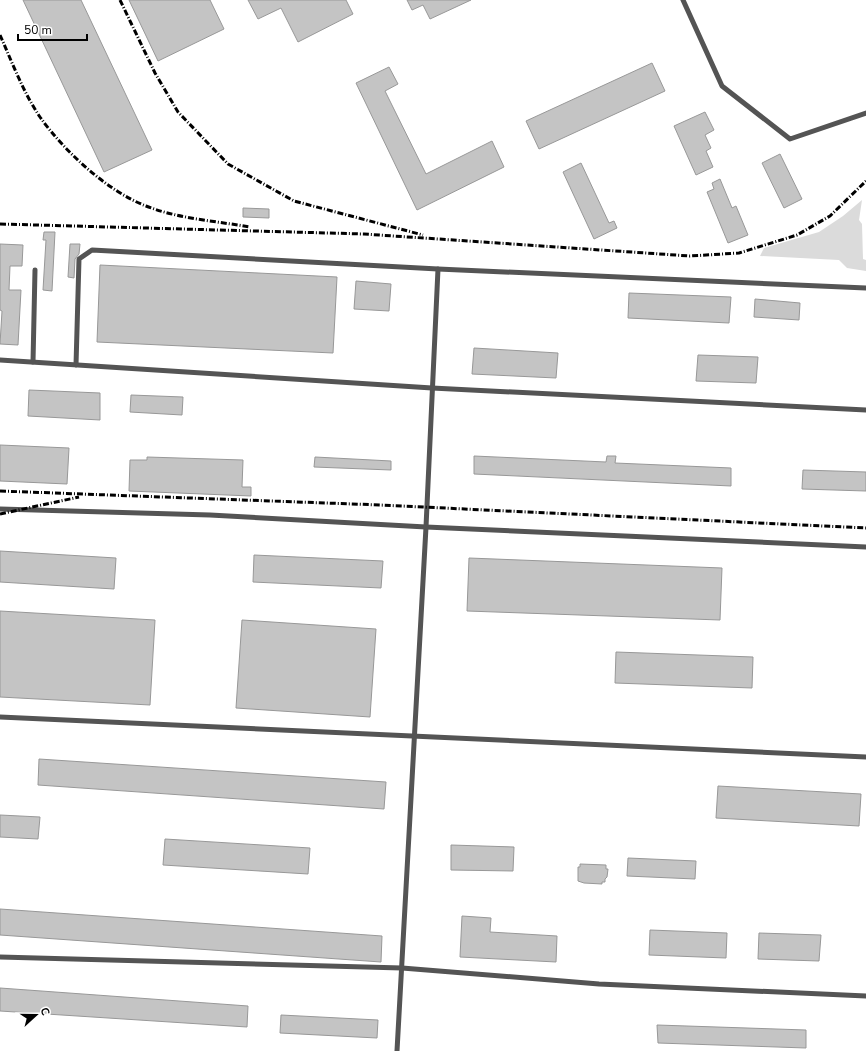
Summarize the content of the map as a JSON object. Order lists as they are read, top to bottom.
{
  "scale_bar": "50 m",
  "north": "right"
}
